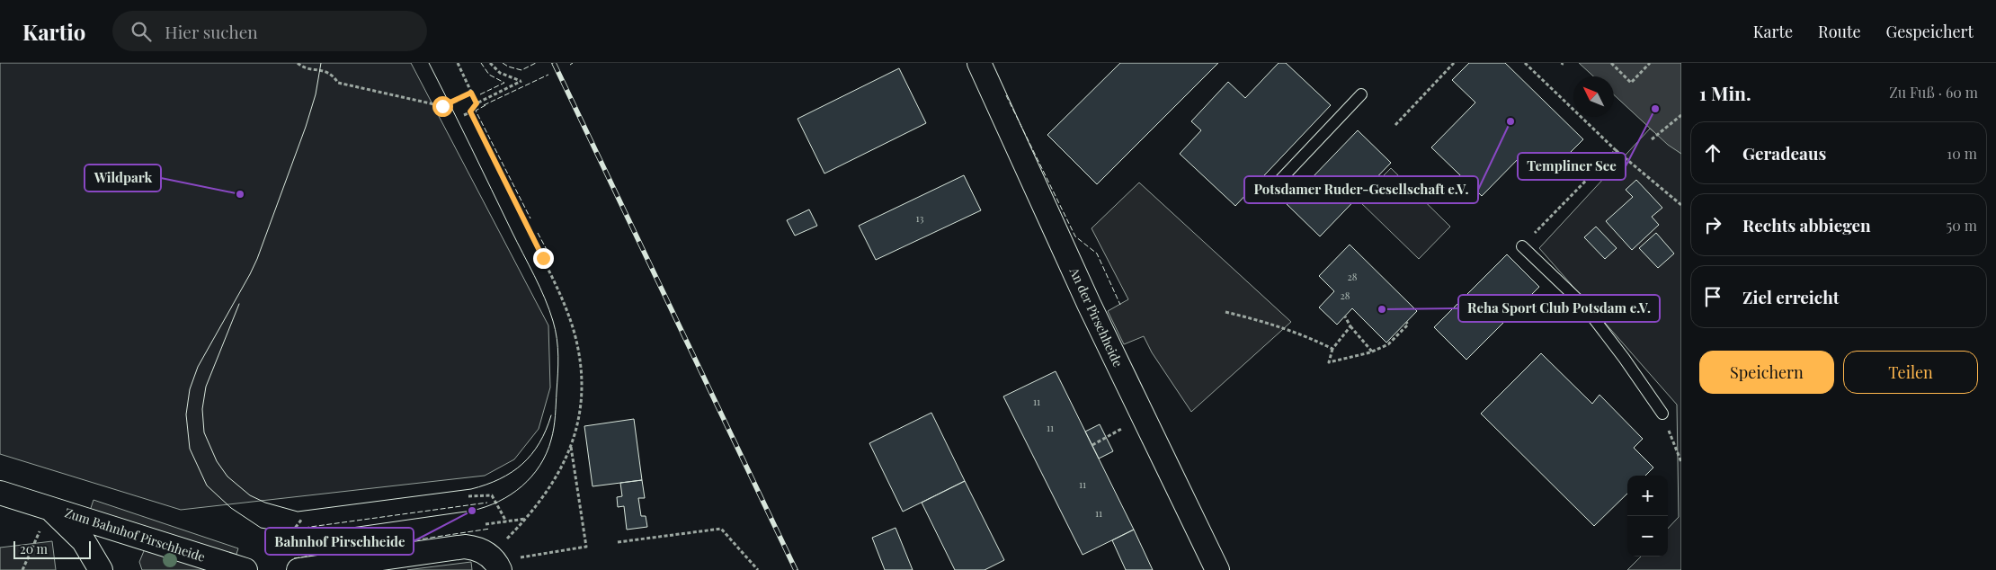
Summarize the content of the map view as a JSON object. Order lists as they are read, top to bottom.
{
  "streets": {
    "street": ["An der Pirschheide", "Zum Bahnhof Pirschheide"]
  },
  "places": [
    "Templiner See",
    "Potsdamer Ruder-Gesellschaft e.V.",
    "Wildpark",
    "Reha Sport Club Potsdam e.V.",
    "Bahnhof Pirschheide"
  ],
  "house_numbers": [
    "13",
    "28",
    "28",
    "11",
    "11",
    "11",
    "11"
  ],
  "scale_bar": "20 m",
  "north": "top left",
  "page": {
    "header": "Kartio",
    "search": "Hier suchen",
    "nav": ["Karte", "Route", "Gespeichert"],
    "heading": ["1 Min.", "Zu Fuß · 60 m"],
    "list": [
      ["Geradeaus", "10 m"],
      ["Rechts abbiegen", "50 m"],
      "Ziel erreicht"
    ],
    "buttons": ["Speichern", "Teilen"],
    "map_buttons": ["+", "−"],
    "scale": "20 m"
  }
}
